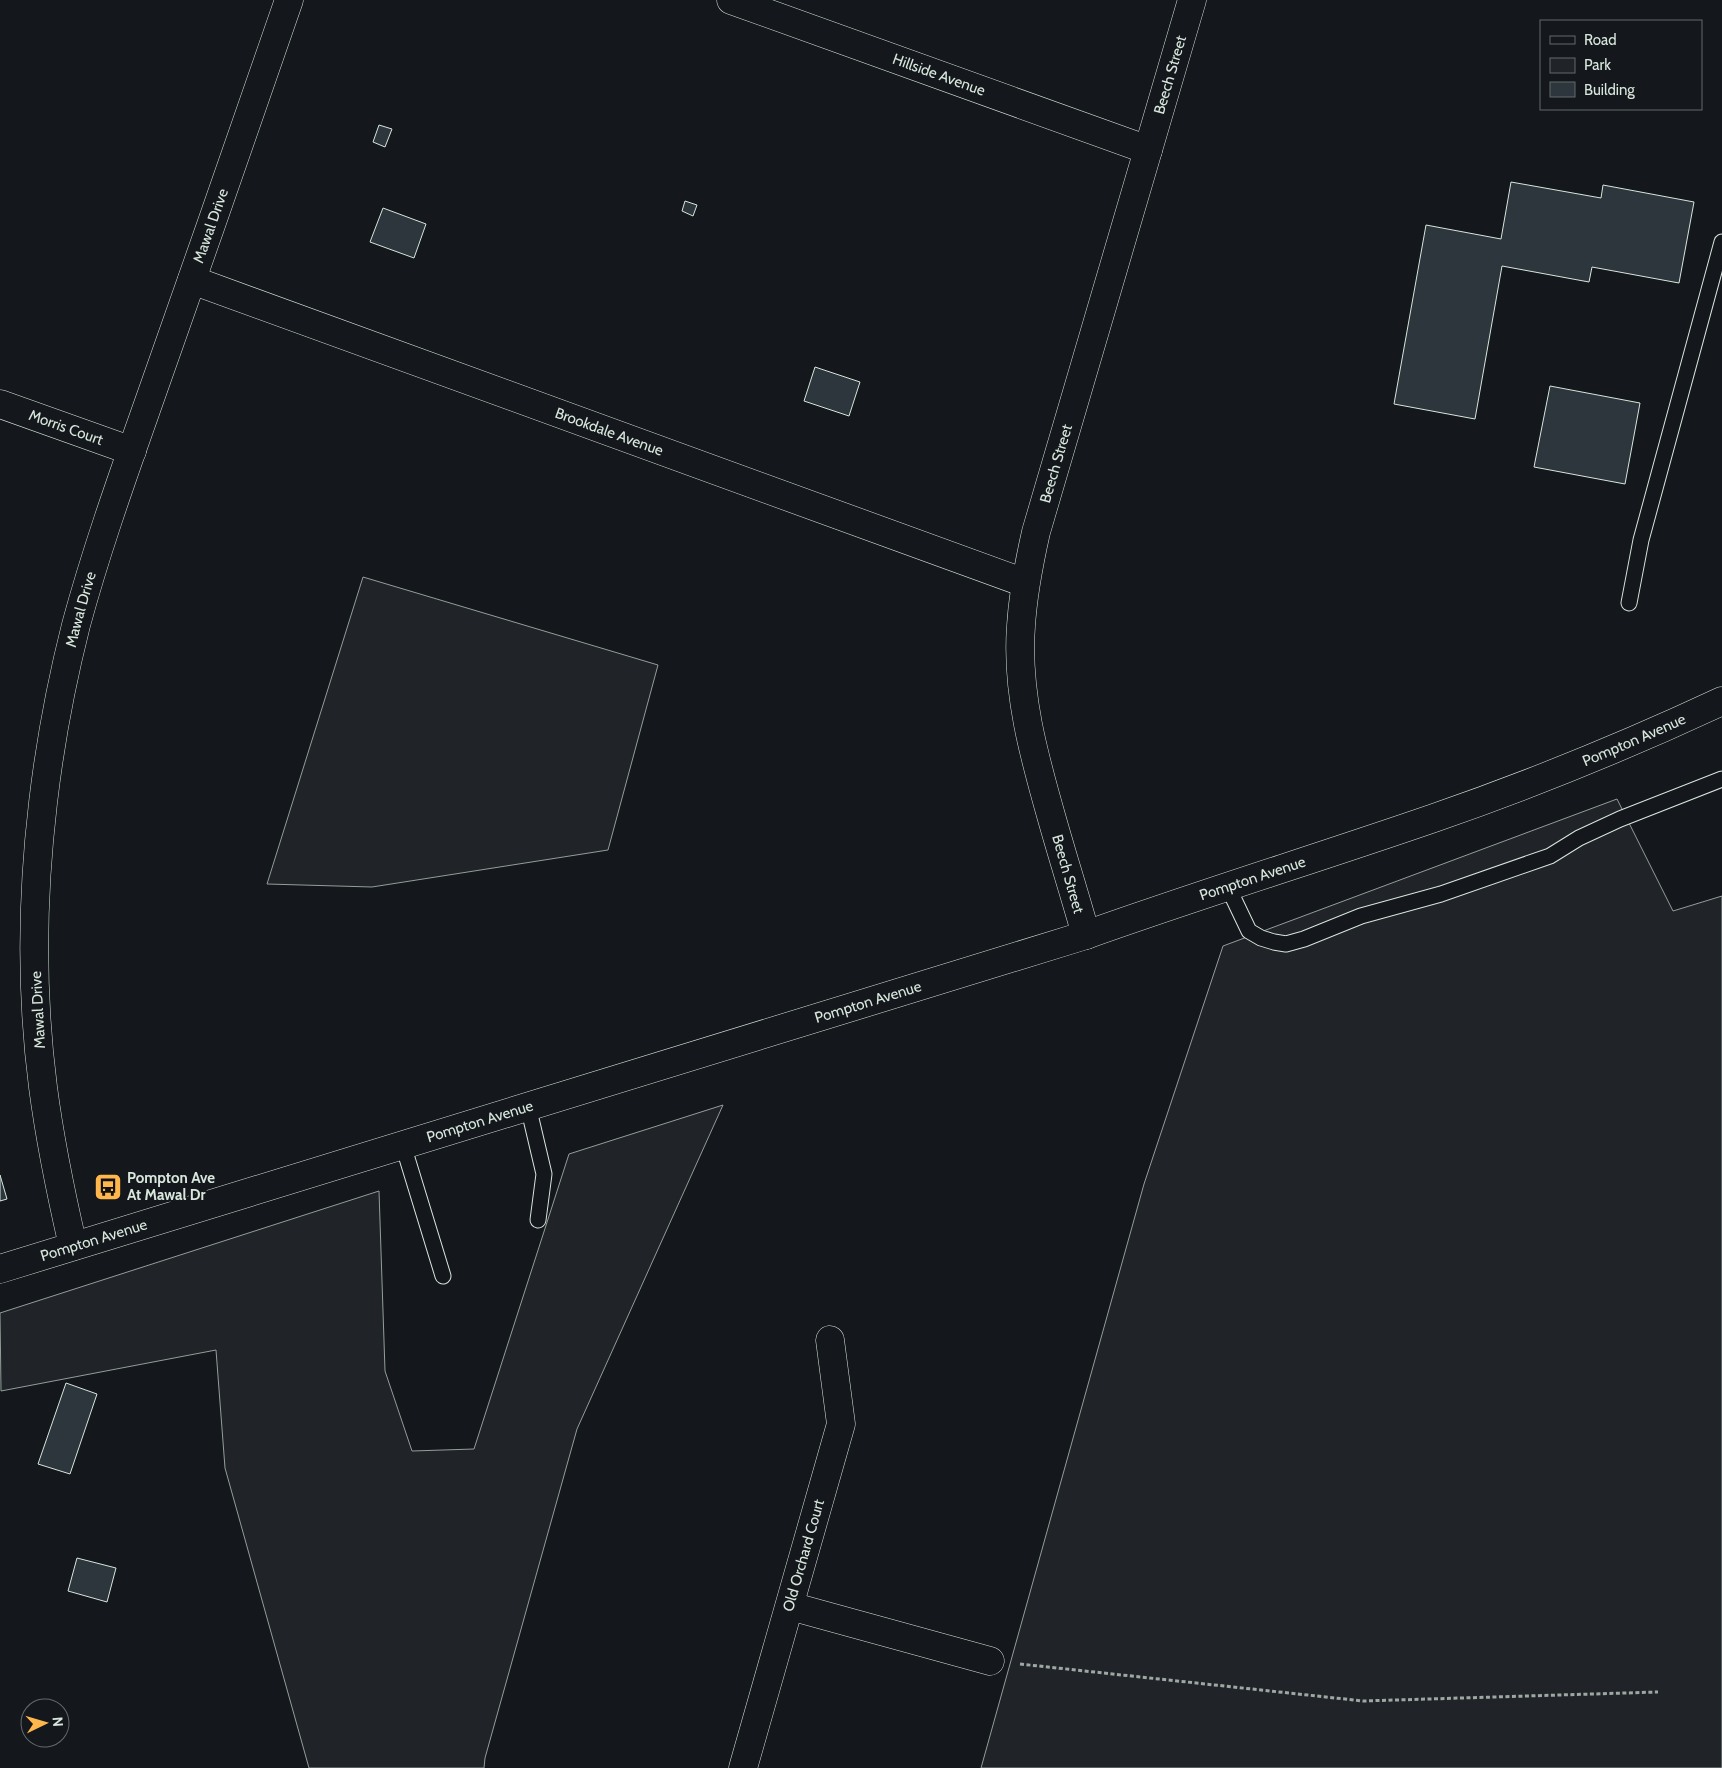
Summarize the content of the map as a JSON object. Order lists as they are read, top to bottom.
{
  "streets": {
    "street": [
      "Hillside Avenue",
      "Beech Street",
      "Mawal Drive",
      "Morris Court",
      "Brookdale Avenue",
      "Pompton Avenue",
      "Old Orchard Court"
    ]
  },
  "crossings": [
    ["Hillside Avenue", "Beech Street"],
    ["Beech Street", "Brookdale Avenue"],
    ["Beech Street", "Pompton Avenue"],
    ["Mawal Drive", "Morris Court"],
    ["Mawal Drive", "Brookdale Avenue"],
    ["Mawal Drive", "Pompton Avenue"]
  ],
  "places": {
    "bus stop": ["Pompton Ave At Mawal Dr"]
  },
  "legend": ["Road", "Park", "Building"],
  "north": "right"
}
